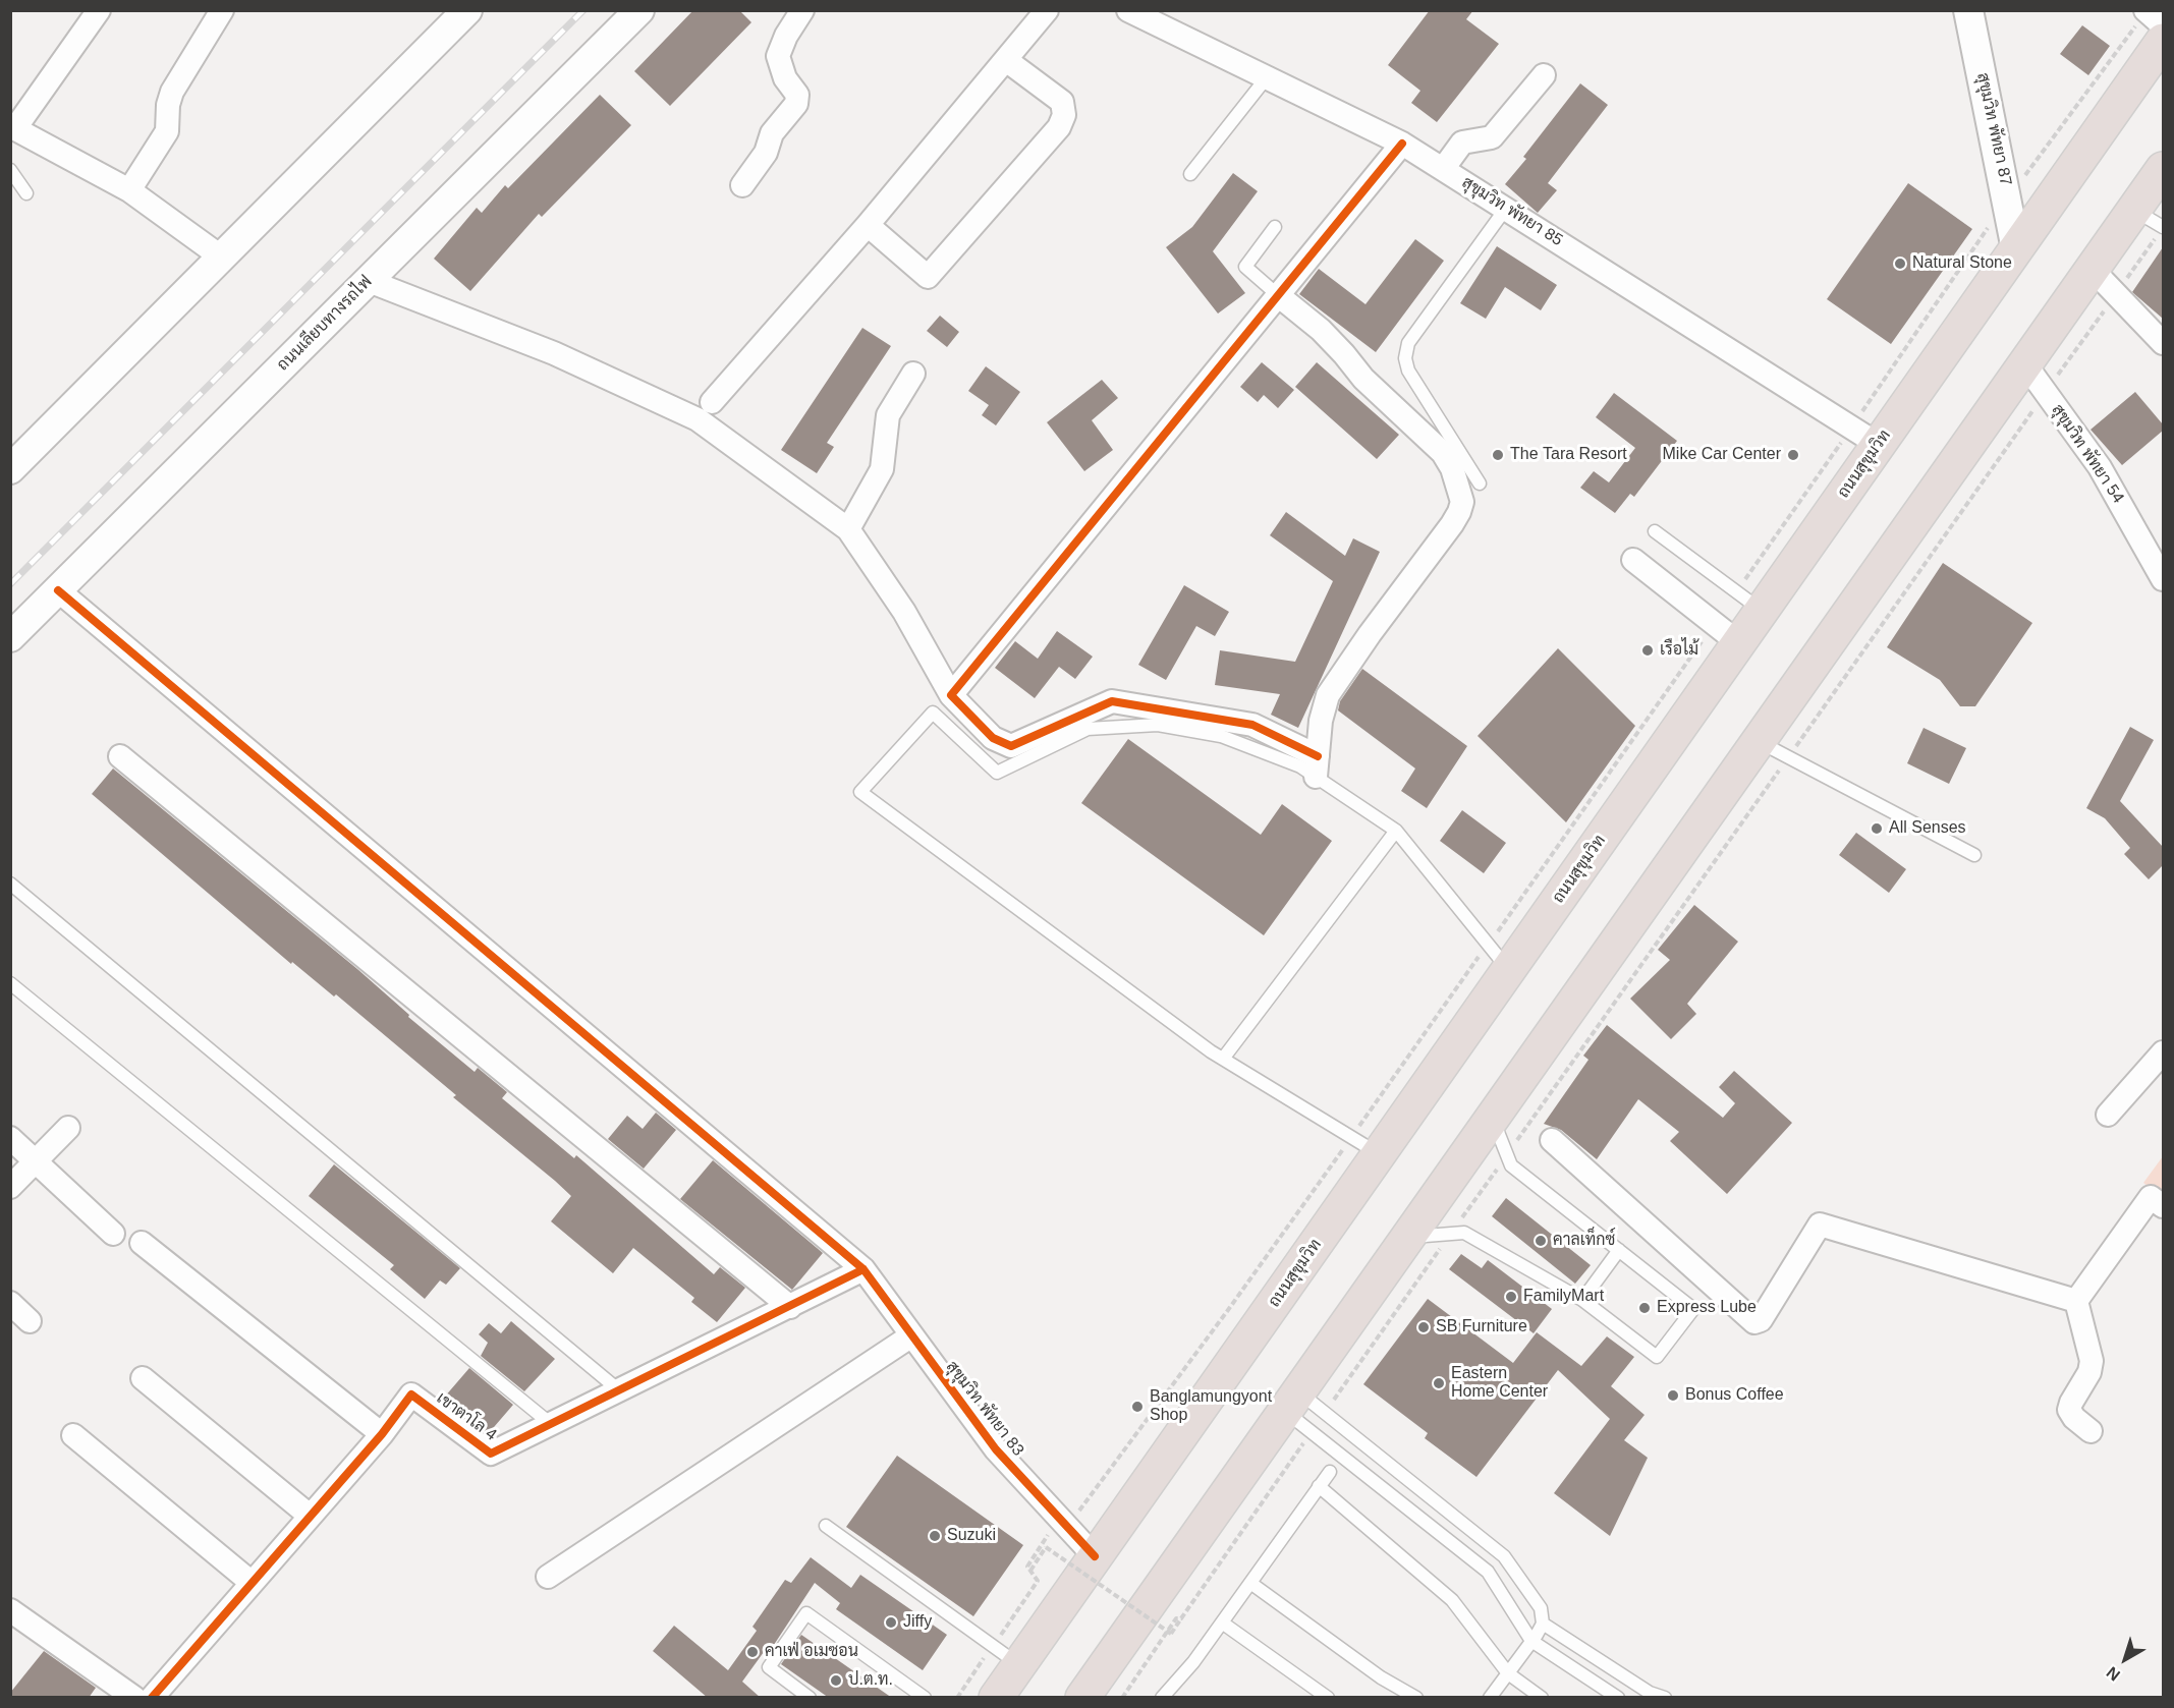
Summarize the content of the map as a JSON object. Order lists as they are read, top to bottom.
{
  "streets": {
    "highway": ["ถนนสุขุมวิท"],
    "street": [
      "สุขุมวิท พัทยา 87",
      "สุขุมวิท พัทยา 85",
      "ถนนเลียบทางรถไฟ",
      "สุขุมวิท พัทยา 54",
      "สุขุมวิท พัทยา 83",
      "เขาตาโล 4"
    ]
  },
  "crossings": [
    ["สุขุมวิท พัทยา 87", "ถนนสุขุมวิท"],
    ["สุขุมวิท พัทยา 85", "ถนนสุขุมวิท"],
    ["ถนนเลียบทางรถไฟ", "สุขุมวิท พัทยา 83"],
    ["ถนนสุขุมวิท", "สุขุมวิท พัทยา 83"],
    ["สุขุมวิท พัทยา 83", "เขาตาโล 4"]
  ],
  "places": [
    "Natural Stone",
    "The Tara Resort",
    "Mike Car Center",
    "เรือไม้",
    "All Senses",
    "คาลเท็กซ์",
    "FamilyMart",
    "Express Lube",
    "SB Furniture",
    "Eastern Home Center",
    "Bonus Coffee",
    "Banglamungyont Shop",
    "Suzuki",
    "Jiffy",
    "คาเฟ่ อเมซอน",
    "ป.ต.ท."
  ],
  "north": "bottom left"
}
